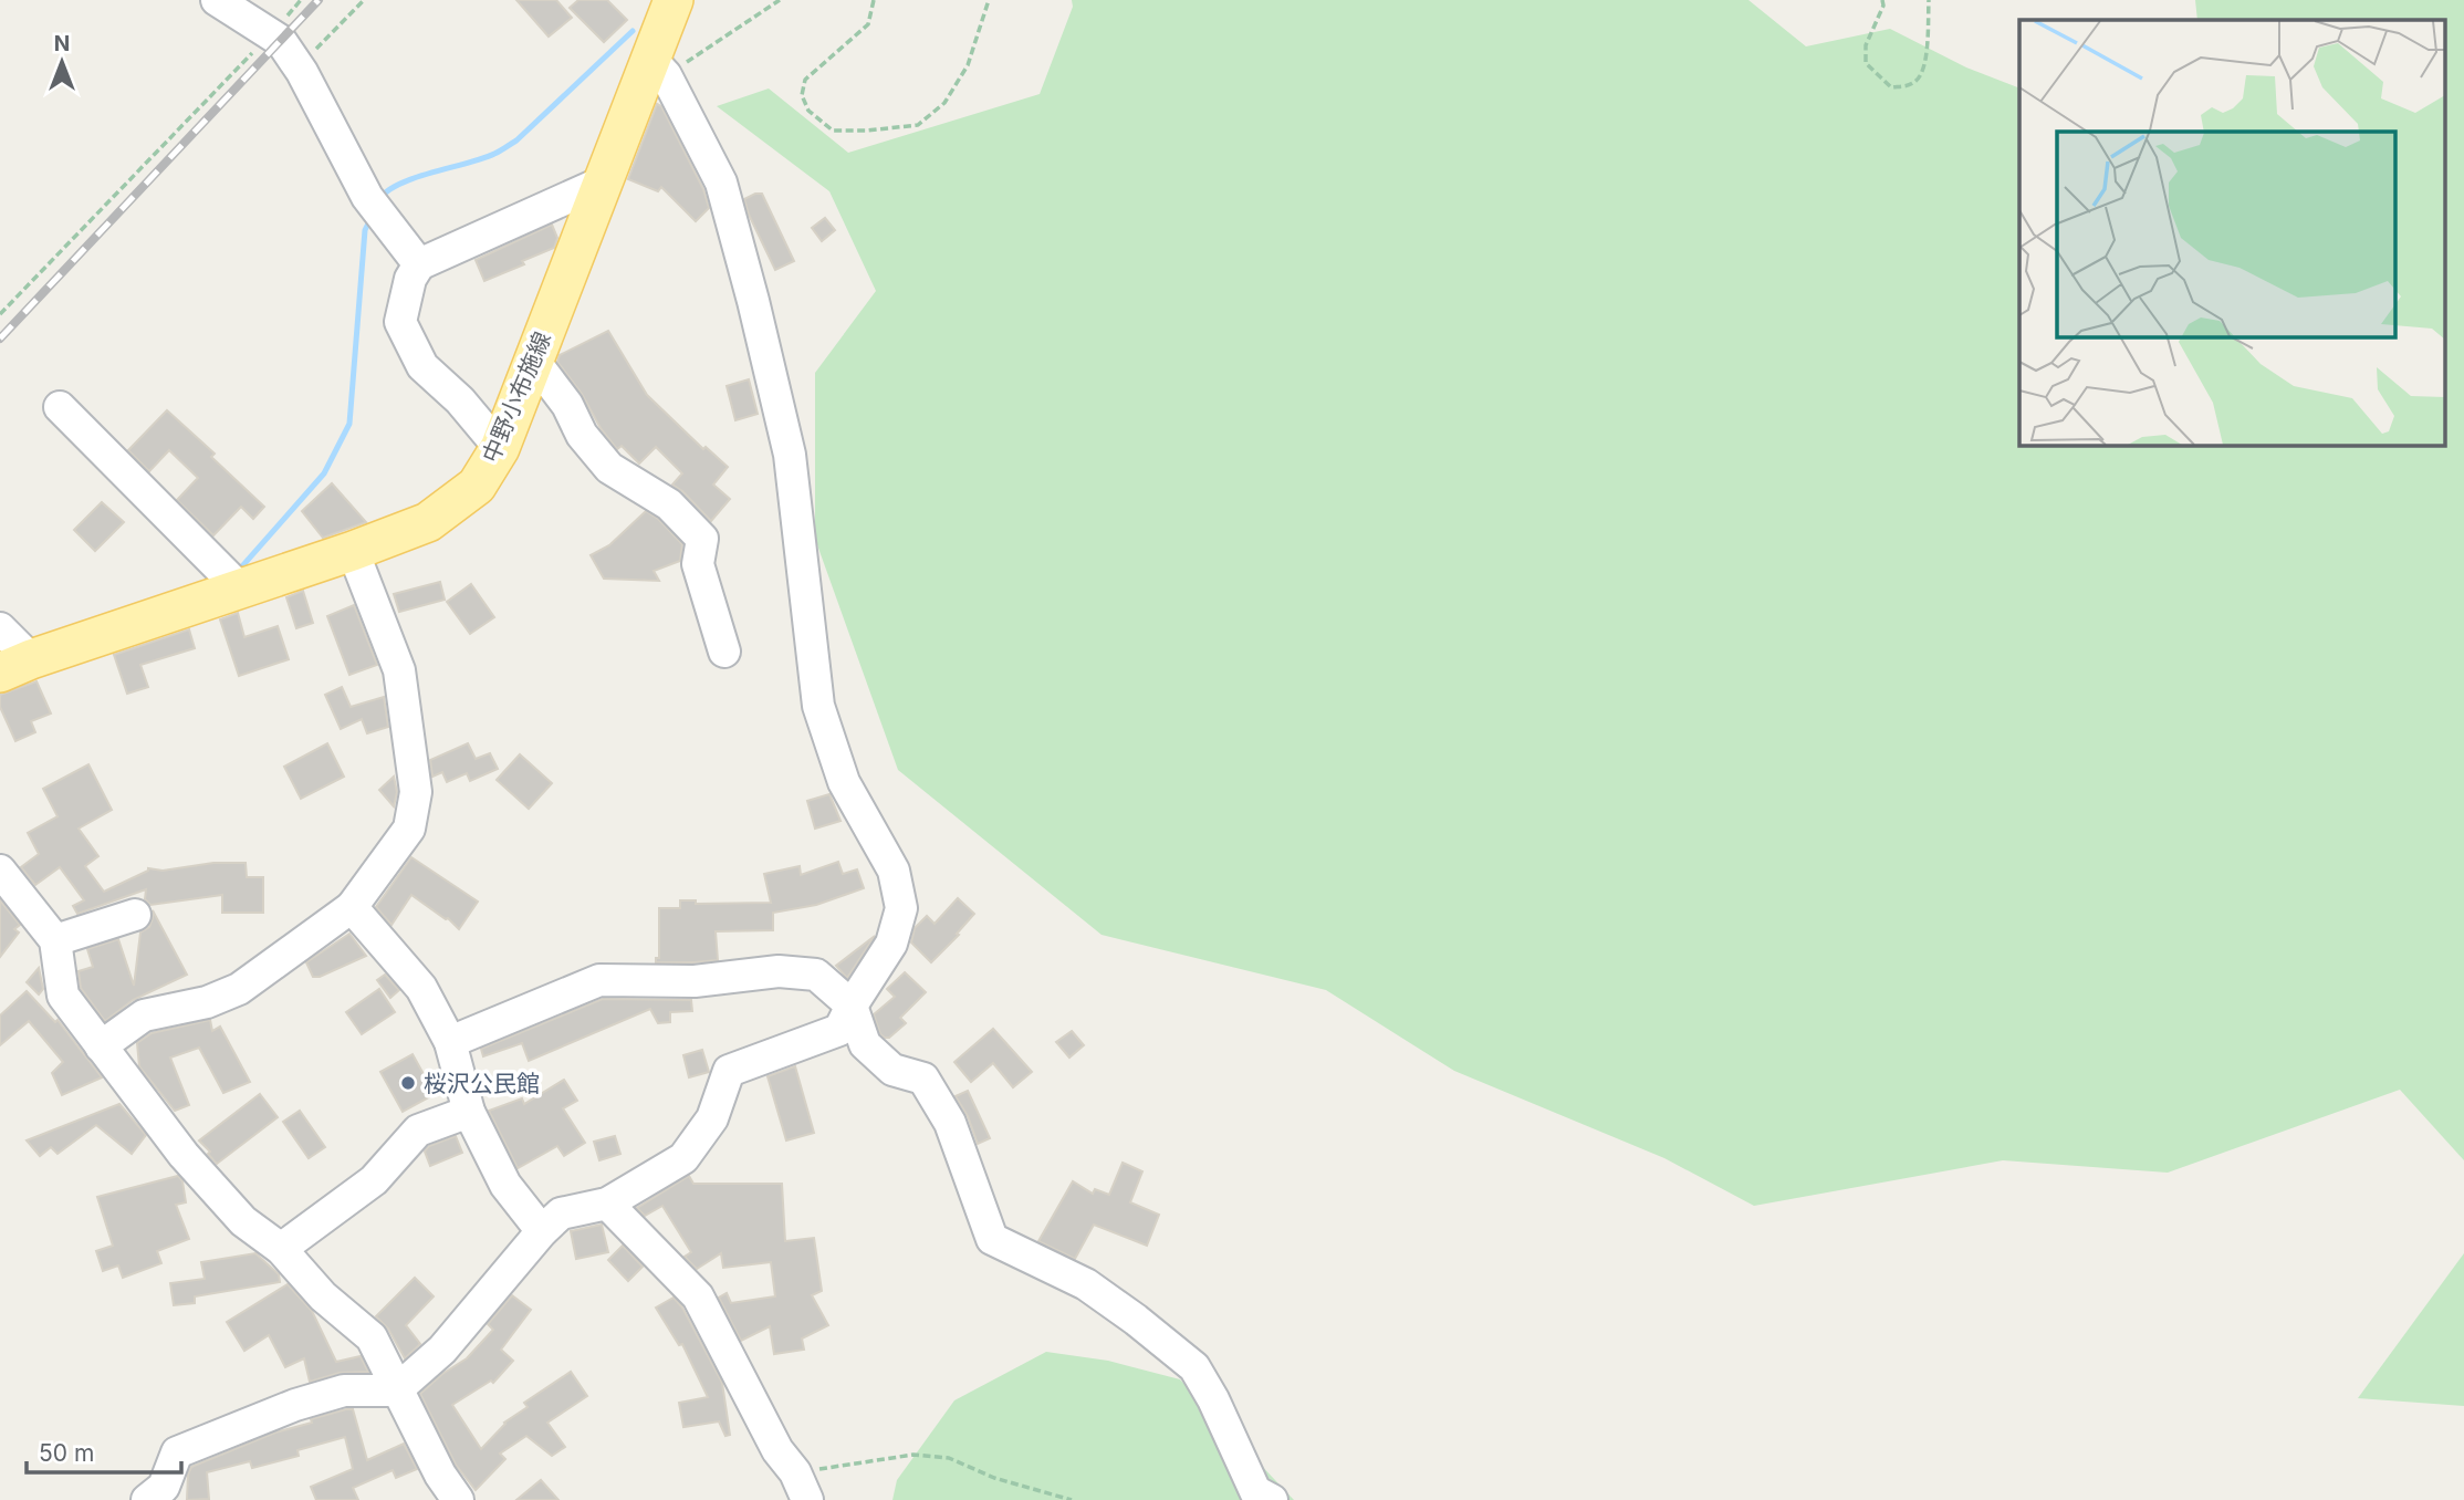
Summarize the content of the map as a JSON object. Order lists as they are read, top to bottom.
{
  "streets": {
    "main road": ["中野小布施線"]
  },
  "places": ["桜沢公民館"],
  "scale_bar": "50 m",
  "north": "top"
}
